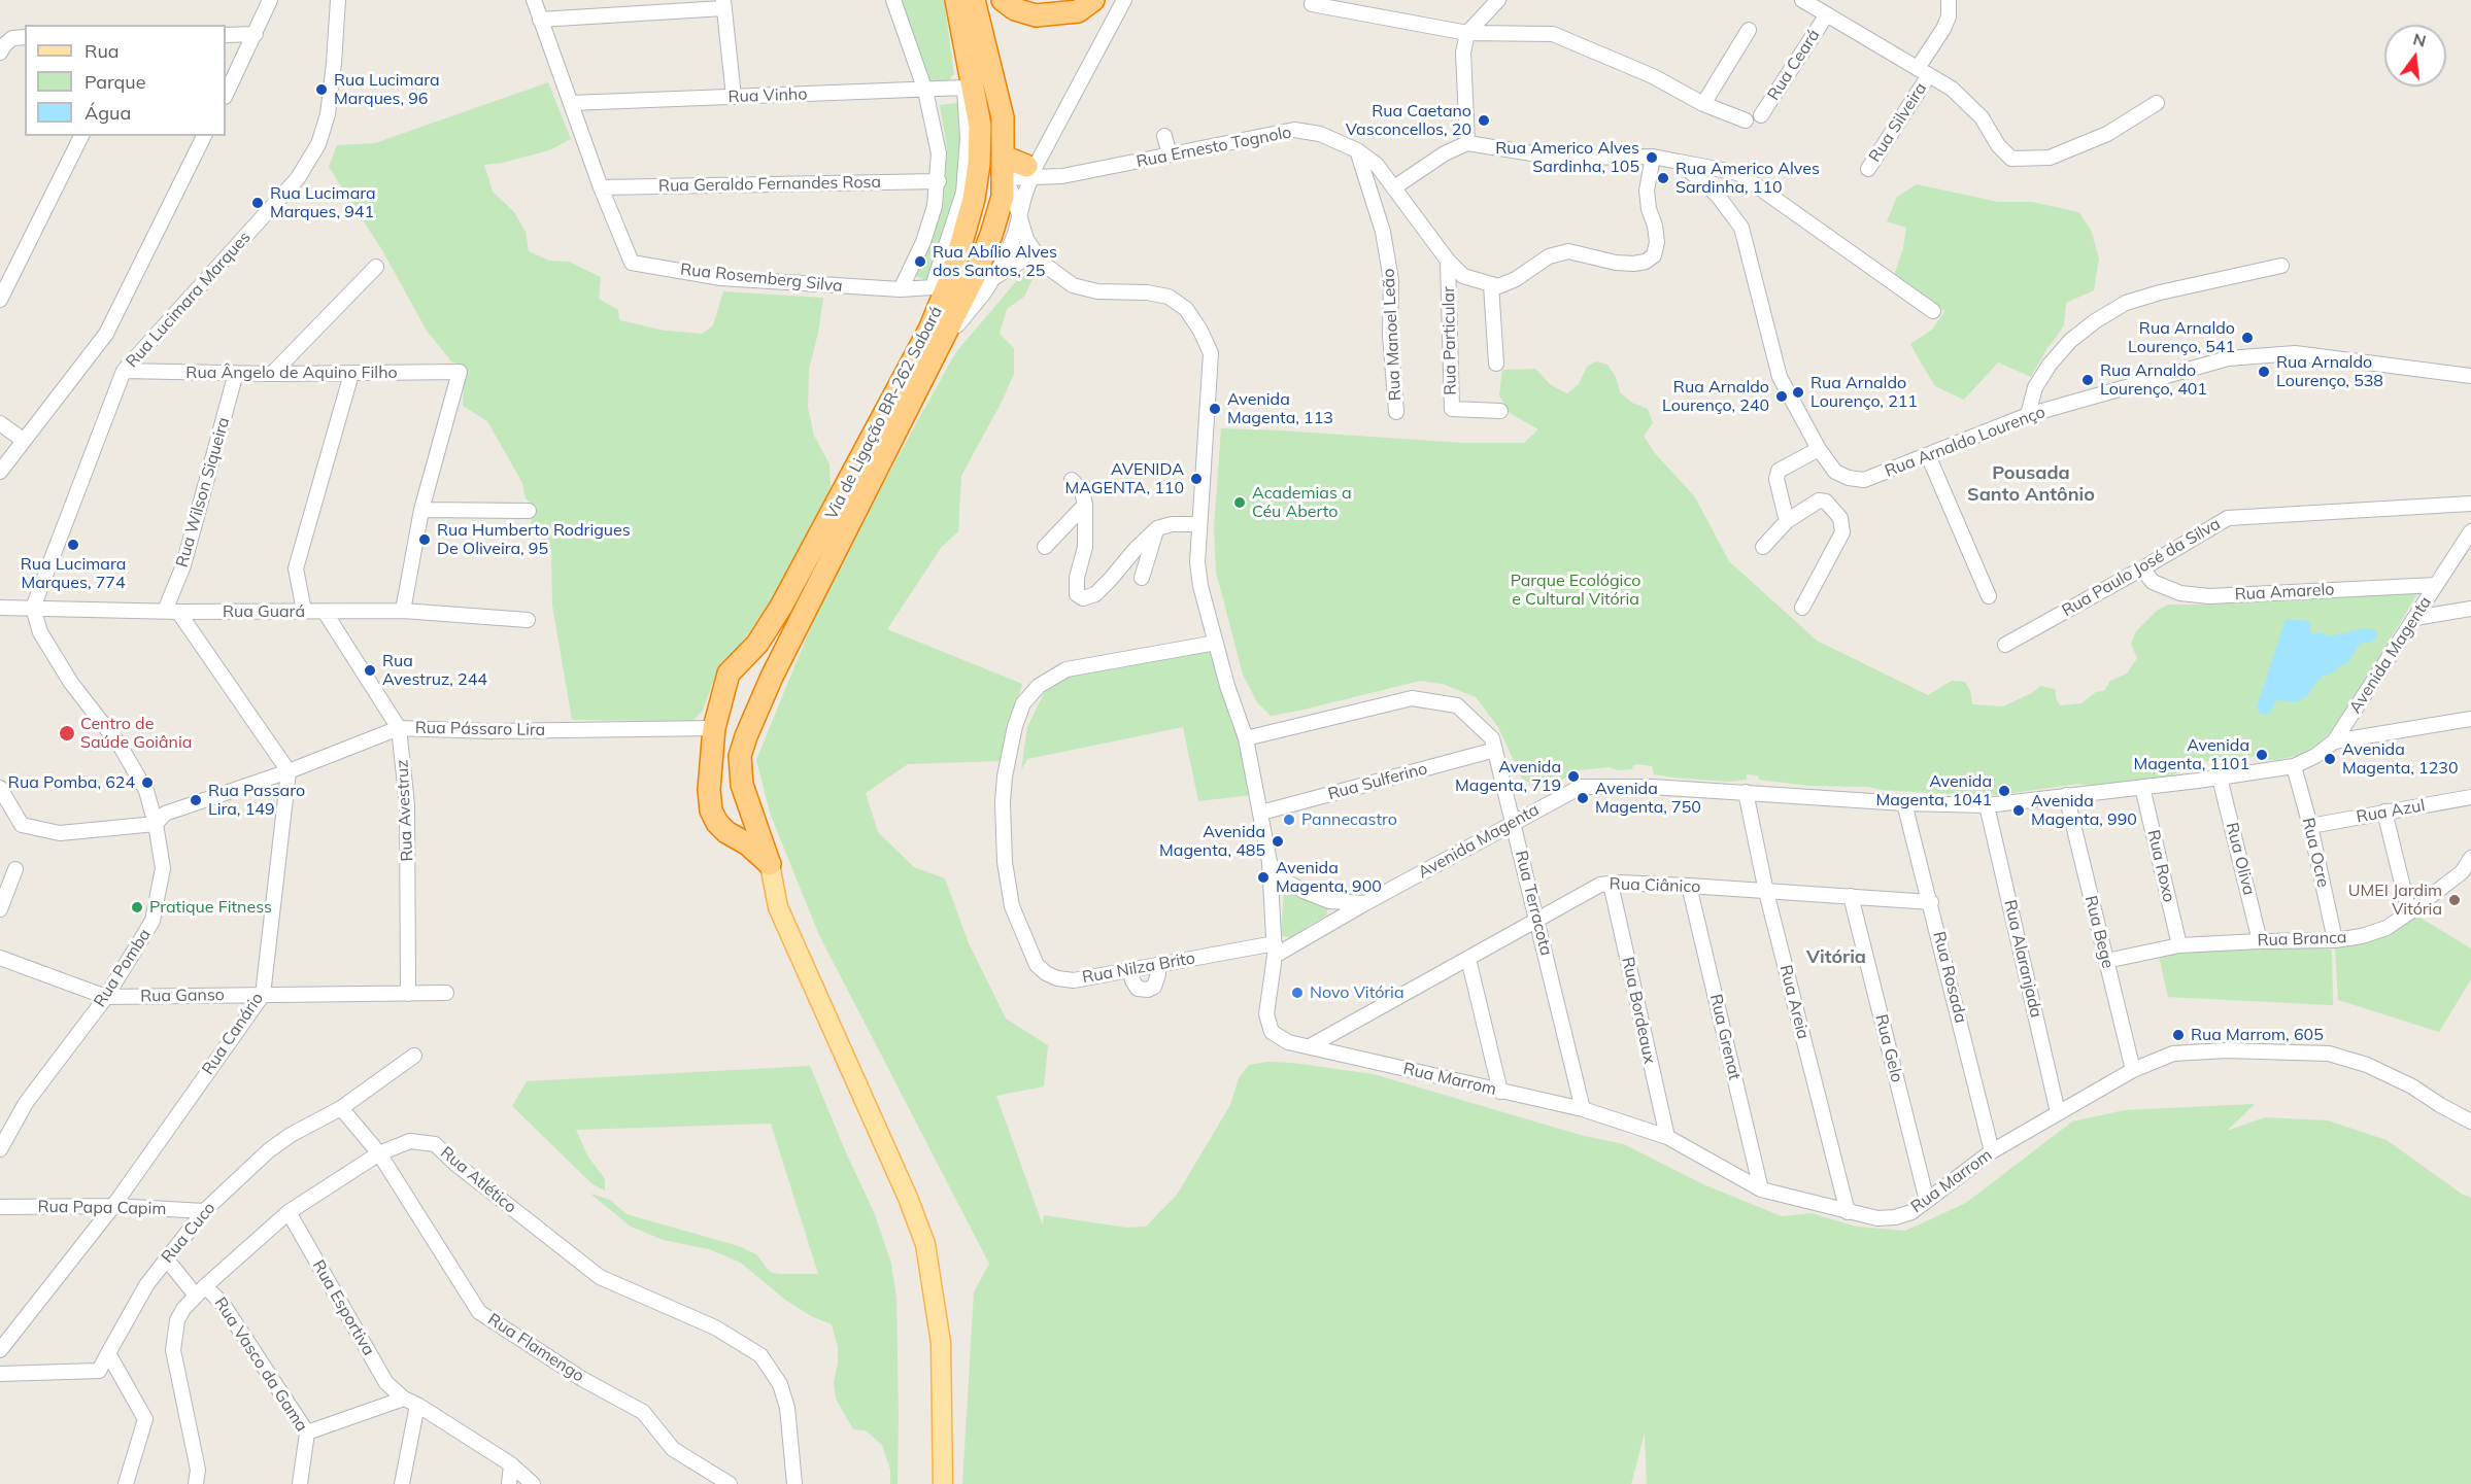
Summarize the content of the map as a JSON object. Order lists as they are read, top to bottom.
{
  "streets": {
    "highway": ["Via de Ligação BR-262 Sabará"],
    "street": [
      "Rua Ceará",
      "Rua Vinho",
      "Rua Silveira",
      "Rua Ernesto Tognolo",
      "Rua Geraldo Fernandes Rosa",
      "Rua Rosemberg Silva",
      "Rua Lucimara Marques",
      "Rua Manoel Leão",
      "Rua Particular",
      "Rua Ângelo de Aquino Filho",
      "Rua Arnaldo Lourenço",
      "Rua Wilson Siqueira",
      "Rua Paulo José da Silva",
      "Rua Amarelo",
      "Rua Guará",
      "Avenida Magenta",
      "Rua Pássaro Lira",
      "Rua Sulferino",
      "Rua Avestruz",
      "Rua Azul",
      "Rua Ocre",
      "Rua Oliva",
      "Rua Roxo",
      "Rua Ciânico",
      "Rua Terracota",
      "Rua Bege",
      "Rua Branca",
      "Rua Alaranjada",
      "Rua Pomba",
      "Rua Nilza Brito",
      "Rua Rosada",
      "Rua Ganso",
      "Rua Areia",
      "Rua Bordeaux",
      "Rua Canário",
      "Rua Grenat",
      "Rua Gelo",
      "Rua Marrom",
      "Rua Atlético",
      "Rua Papa Capim",
      "Rua Cuco",
      "Rua Esportiva",
      "Rua Flamengo",
      "Rua Vasco da Gama"
    ]
  },
  "crossings": [
    ["Rua Vinho", "Rua Rosemberg Silva"],
    ["Rua Vinho", "Via de Ligação BR-262 Sabará"],
    ["Rua Ernesto Tognolo", "Rua Manoel Leão"],
    ["Rua Ernesto Tognolo", "Rua Particular"],
    ["Rua Ernesto Tognolo", "Via de Ligação BR-262 Sabará"],
    ["Rua Geraldo Fernandes Rosa", "Rua Rosemberg Silva"],
    ["Rua Rosemberg Silva", "Via de Ligação BR-262 Sabará"],
    ["Rua Lucimara Marques", "Rua Ângelo de Aquino Filho"],
    ["Rua Lucimara Marques", "Rua Guará"],
    ["Rua Lucimara Marques", "Rua Pomba"],
    ["Rua Ângelo de Aquino Filho", "Rua Wilson Siqueira"],
    ["Via de Ligação BR-262 Sabará", "Rua Pássaro Lira"],
    ["Rua Wilson Siqueira", "Rua Guará"],
    ["Rua Paulo José da Silva", "Rua Amarelo"],
    ["Rua Amarelo", "Avenida Magenta"],
    ["Rua Guará", "Rua Avestruz"],
    ["Rua Guará", "Rua Pomba"],
    ["Avenida Magenta", "Rua Ocre"],
    ["Avenida Magenta", "Rua Oliva"],
    ["Avenida Magenta", "Rua Roxo"],
    ["Avenida Magenta", "Rua Terracota"],
    ["Avenida Magenta", "Rua Bege"],
    ["Avenida Magenta", "Rua Alaranjada"],
    ["Avenida Magenta", "Rua Nilza Brito"],
    ["Avenida Magenta", "Rua Rosada"],
    ["Avenida Magenta", "Rua Areia"],
    ["Avenida Magenta", "Rua Marrom"],
    ["Rua Pássaro Lira", "Rua Avestruz"],
    ["Rua Pássaro Lira", "Rua Pomba"],
    ["Rua Pássaro Lira", "Rua Canário"],
    ["Rua Sulferino", "Rua Terracota"],
    ["Rua Avestruz", "Rua Ganso"],
    ["Rua Azul", "Rua Ocre"],
    ["Rua Ocre", "Rua Branca"],
    ["Rua Oliva", "Rua Branca"],
    ["Rua Roxo", "Rua Branca"],
    ["Rua Ciânico", "Rua Terracota"],
    ["Rua Ciânico", "Rua Rosada"],
    ["Rua Ciânico", "Rua Areia"],
    ["Rua Ciânico", "Rua Bordeaux"],
    ["Rua Ciânico", "Rua Grenat"],
    ["Rua Ciânico", "Rua Gelo"],
    ["Rua Ciânico", "Rua Marrom"],
    ["Rua Terracota", "Rua Marrom"],
    ["Rua Bege", "Rua Branca"],
    ["Rua Bege", "Rua Marrom"],
    ["Rua Alaranjada", "Rua Marrom"],
    ["Rua Pomba", "Rua Ganso"],
    ["Rua Nilza Brito", "Rua Marrom"],
    ["Rua Rosada", "Rua Marrom"],
    ["Rua Ganso", "Rua Canário"],
    ["Rua Areia", "Rua Marrom"],
    ["Rua Bordeaux", "Rua Marrom"],
    ["Rua Canário", "Rua Papa Capim"],
    ["Rua Grenat", "Rua Marrom"],
    ["Rua Gelo", "Rua Marrom"],
    ["Rua Atlético", "Rua Esportiva"],
    ["Rua Atlético", "Rua Flamengo"],
    ["Rua Atlético", "Rua Vasco da Gama"],
    ["Rua Papa Capim", "Rua Cuco"],
    ["Rua Cuco", "Rua Flamengo"],
    ["Rua Cuco", "Rua Vasco da Gama"]
  ],
  "districts": ["Pousada Santo Antônio", "Vitória"],
  "parks": ["Parque Ecológico e Cultural Vitória"],
  "places": [
    "Rua Lucimara Marques, 96",
    "Rua Caetano Vasconcellos, 20",
    "Rua Americo Alves Sardinha, 105",
    "Rua Americo Alves Sardinha, 110",
    "Rua Lucimara Marques, 941",
    "Rua Abílio Alves dos Santos, 25",
    "Rua Arnaldo Lourenço, 541",
    "Rua Arnaldo Lourenço, 538",
    "Rua Arnaldo Lourenço, 401",
    "Rua Arnaldo Lourenço, 211",
    "Rua Arnaldo Lourenço, 240",
    "Avenida Magenta, 113",
    "AVENIDA MAGENTA, 110",
    "Academias a Céu Aberto",
    "Rua Humberto Rodrigues De Oliveira, 95",
    "Rua Lucimara Marques, 774",
    "Rua Avestruz, 244",
    "Centro de Saúde Goiânia",
    "Avenida Magenta, 1101",
    "Avenida Magenta, 1230",
    "Avenida Magenta, 719",
    "Rua Pomba, 624",
    "Avenida Magenta, 1041",
    "Avenida Magenta, 750",
    "Rua Passaro Lira, 149",
    "Avenida Magenta, 990",
    "Pannecastro",
    "Avenida Magenta, 485",
    "Avenida Magenta, 900",
    "UMEI Jardim Vitória",
    "Pratique Fitness",
    "Novo Vitória",
    "Rua Marrom, 605"
  ],
  "legend": ["Rua", "Parque", "Água"],
  "north": "top"
}
